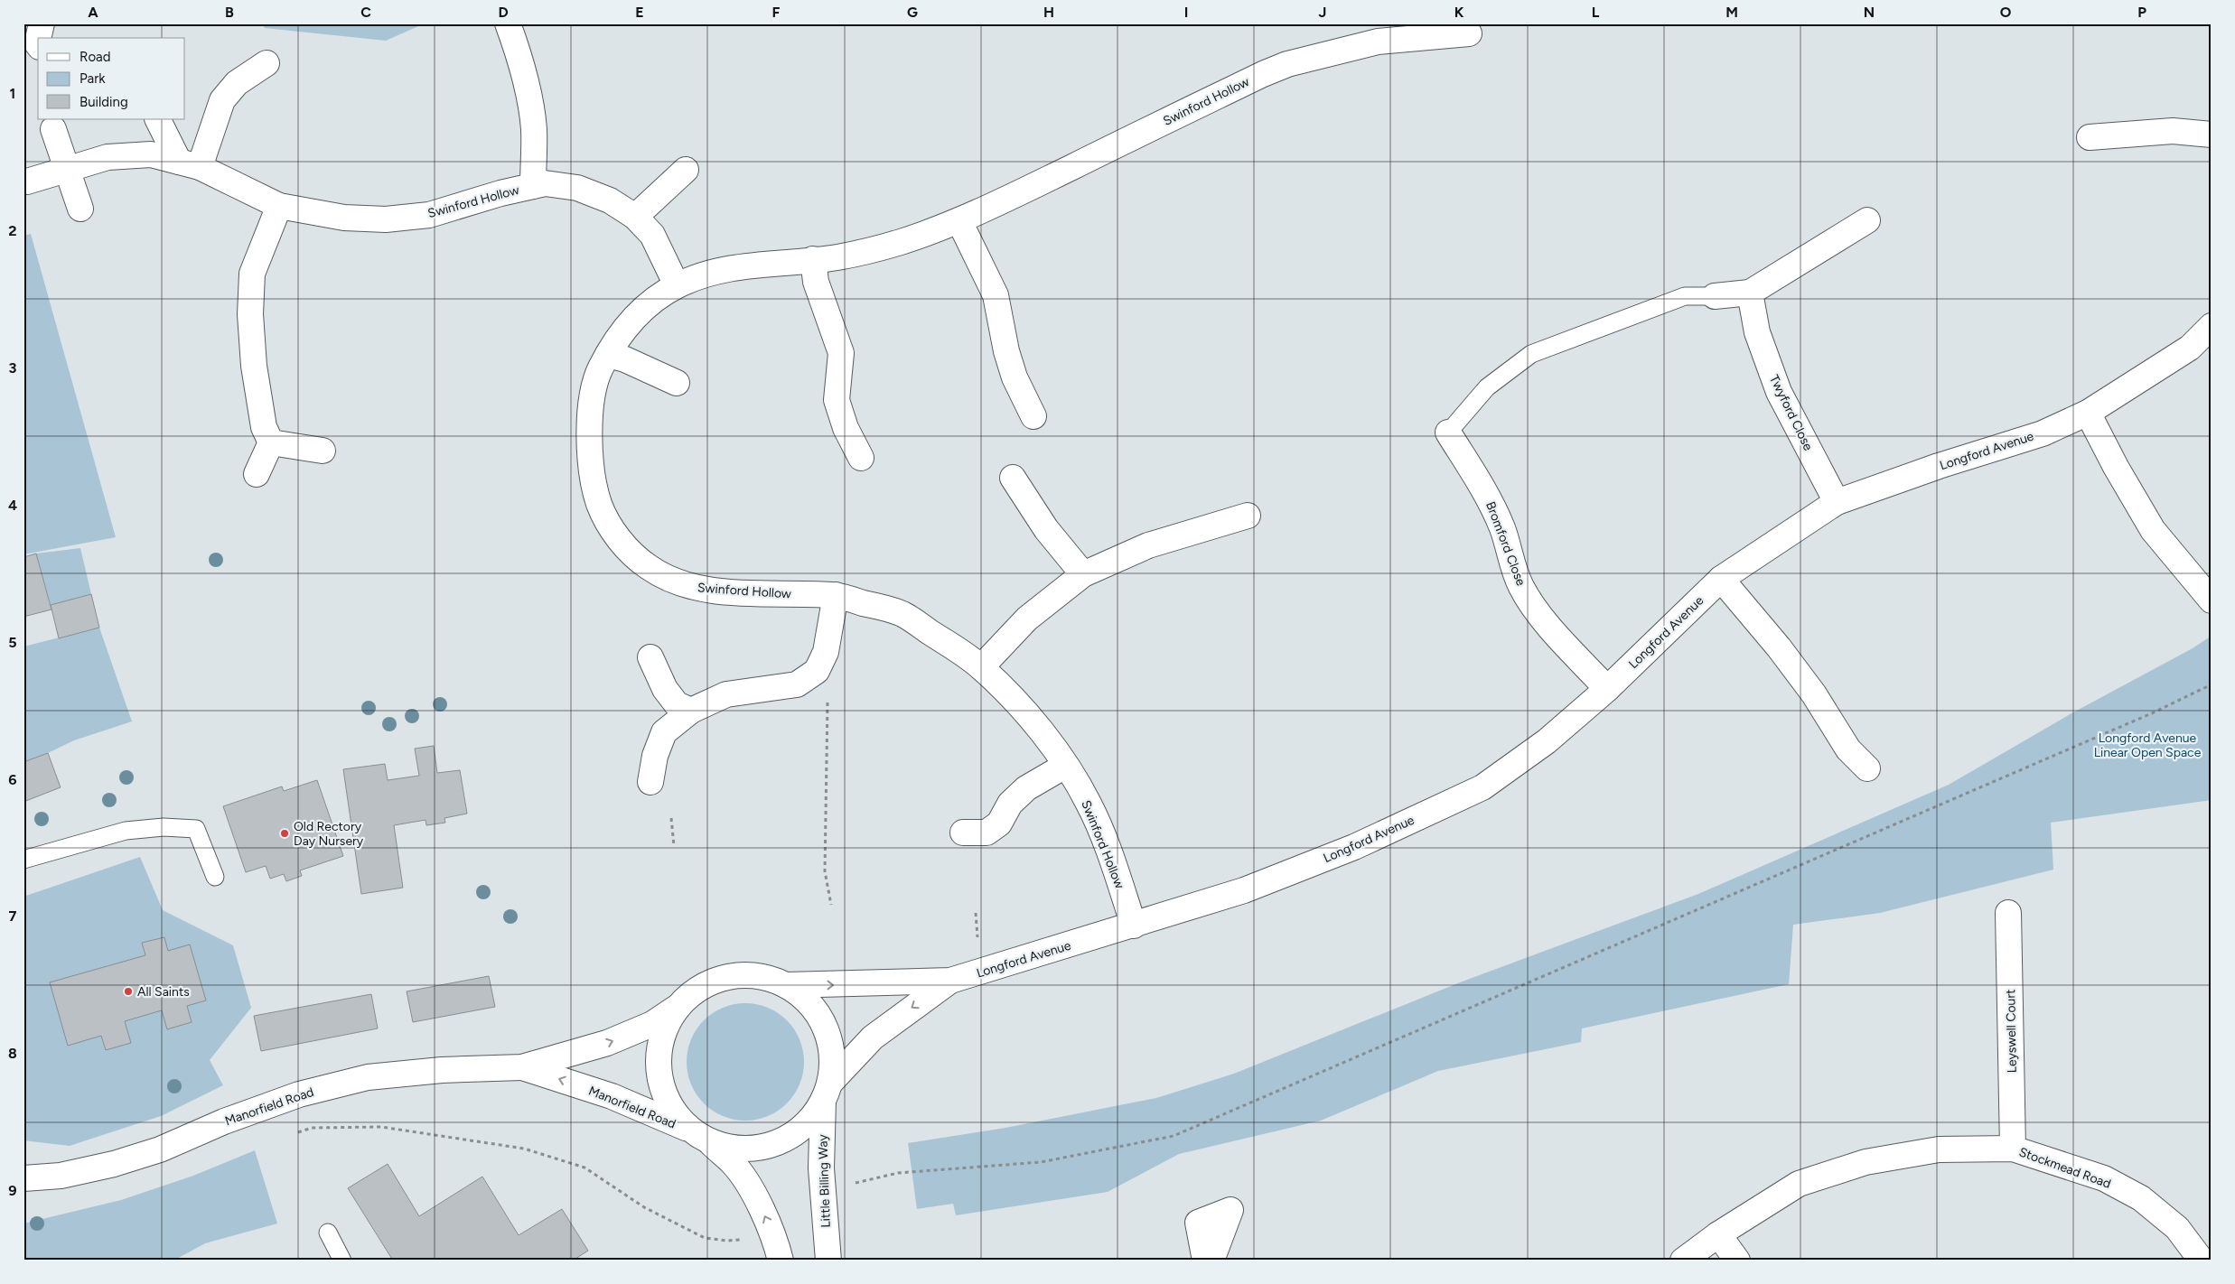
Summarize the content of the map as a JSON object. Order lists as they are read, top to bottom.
{
  "streets": {
    "street": [
      "Swinford Hollow",
      "Twyford Close",
      "Longford Avenue",
      "Bromford Close",
      "Leyswell Court",
      "Manorfield Road",
      "Stockmead Road",
      "Little Billing Way"
    ]
  },
  "crossings": [
    ["Swinford Hollow", "Longford Avenue"],
    ["Twyford Close", "Longford Avenue"],
    ["Longford Avenue", "Bromford Close"],
    ["Longford Avenue", "Little Billing Way"],
    ["Leyswell Court", "Stockmead Road"],
    ["Manorfield Road", "Little Billing Way"]
  ],
  "parks": ["Longford Avenue Linear Open Space"],
  "places": ["Old Rectory Day Nursery", "All Saints"],
  "legend": ["Road", "Park", "Building"],
  "grid": {
    "columns": [
      "A",
      "B",
      "C",
      "D",
      "E",
      "F",
      "G",
      "H",
      "I",
      "J",
      "K",
      "L",
      "M",
      "N",
      "O",
      "P"
    ],
    "rows": [
      "1",
      "2",
      "3",
      "4",
      "5",
      "6",
      "7",
      "8",
      "9"
    ]
  }
}
